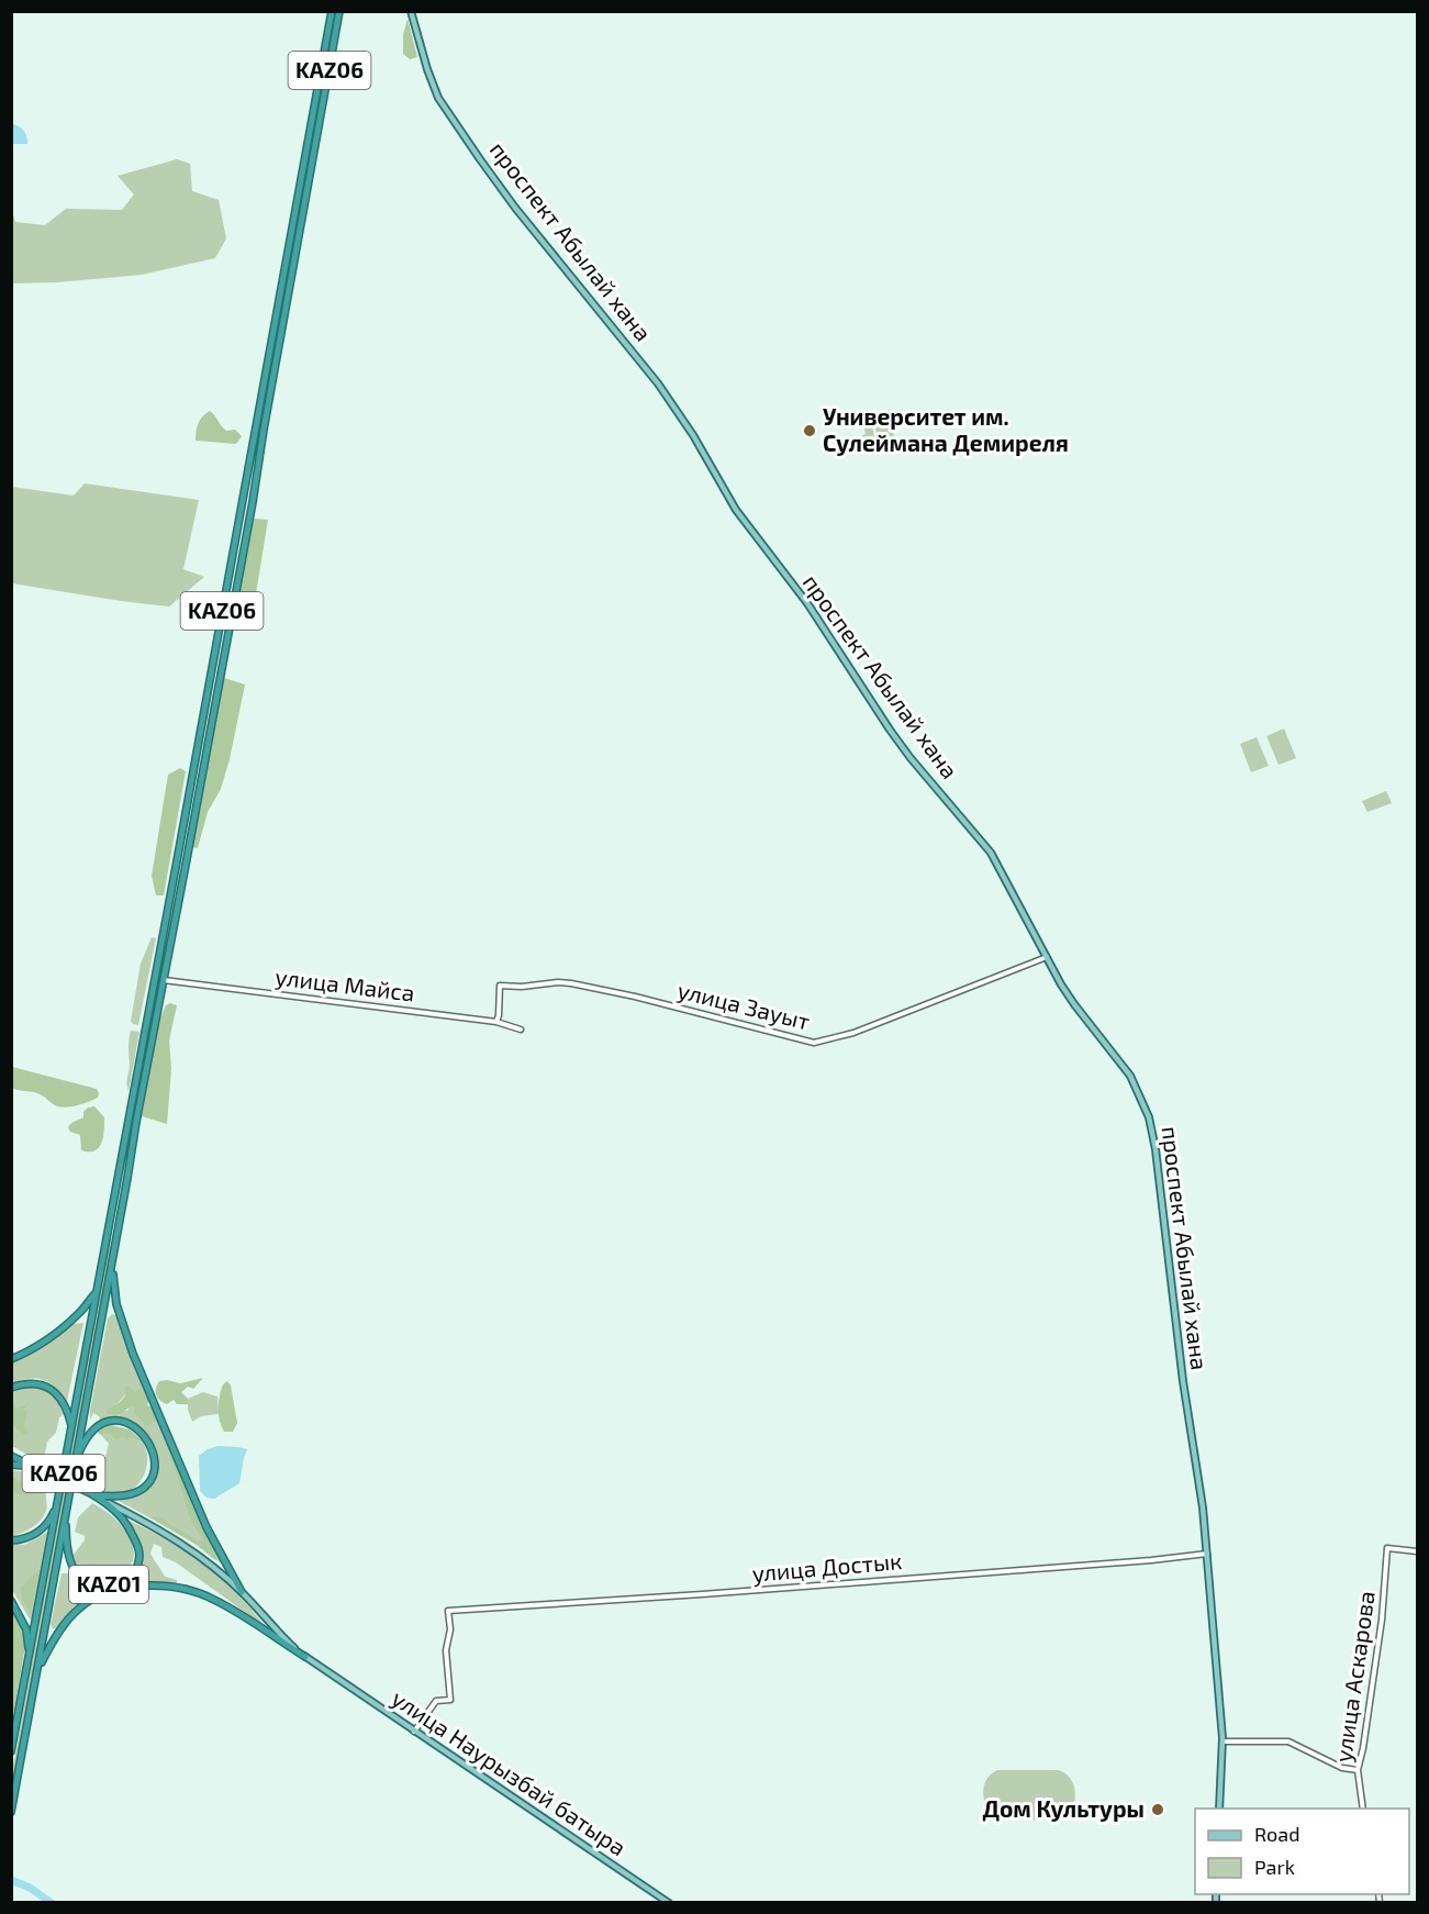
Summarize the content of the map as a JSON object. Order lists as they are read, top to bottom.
{
  "streets": {
    "highway": ["KАZ06", "KАZ01"],
    "main road": ["проспект Абылай хана", "улица Наурызбай батыра"],
    "street": [
      "улица Майса",
      "улица Зауыт",
      "улица Достык",
      "улица Аскарова"
    ]
  },
  "crossings": [
    ["KАZ06", "улица Майса"],
    ["KАZ06", "KАZ01"],
    ["проспект Абылай хана", "улица Зауыт"],
    ["проспект Абылай хана", "улица Достык"],
    ["улица Майса", "улица Зауыт"],
    ["улица Достык", "улица Наурызбай батыра"],
    ["KАZ01", "улица Наурызбай батыра"]
  ],
  "places": ["Университет им. Сулеймана Демиреля", "Дом Культуры"],
  "legend": ["Road", "Park"]
}
